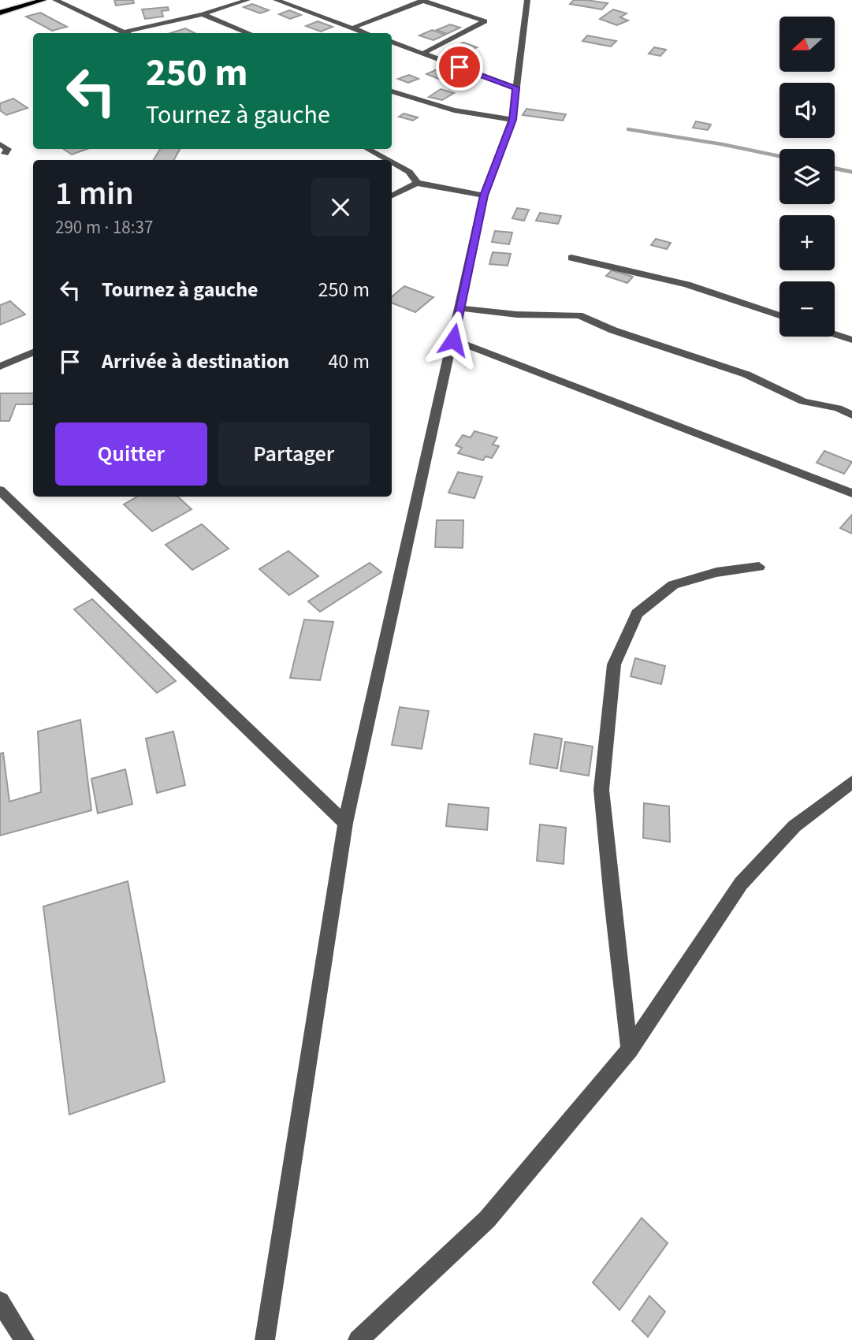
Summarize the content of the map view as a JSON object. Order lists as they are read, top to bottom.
{
  "north": "left",
  "page": {
    "map_buttons": ["+", "−"],
    "turn": ["250 m", "Tournez à gauche"],
    "heading": ["1 min", "290 m · 18:37"],
    "list": [
      {
        "name": "Tournez à gauche",
        "value": "250 m"
      },
      {
        "name": "Arrivée à destination",
        "value": "40 m"
      }
    ],
    "buttons": ["Quitter", "Partager"]
  }
}
